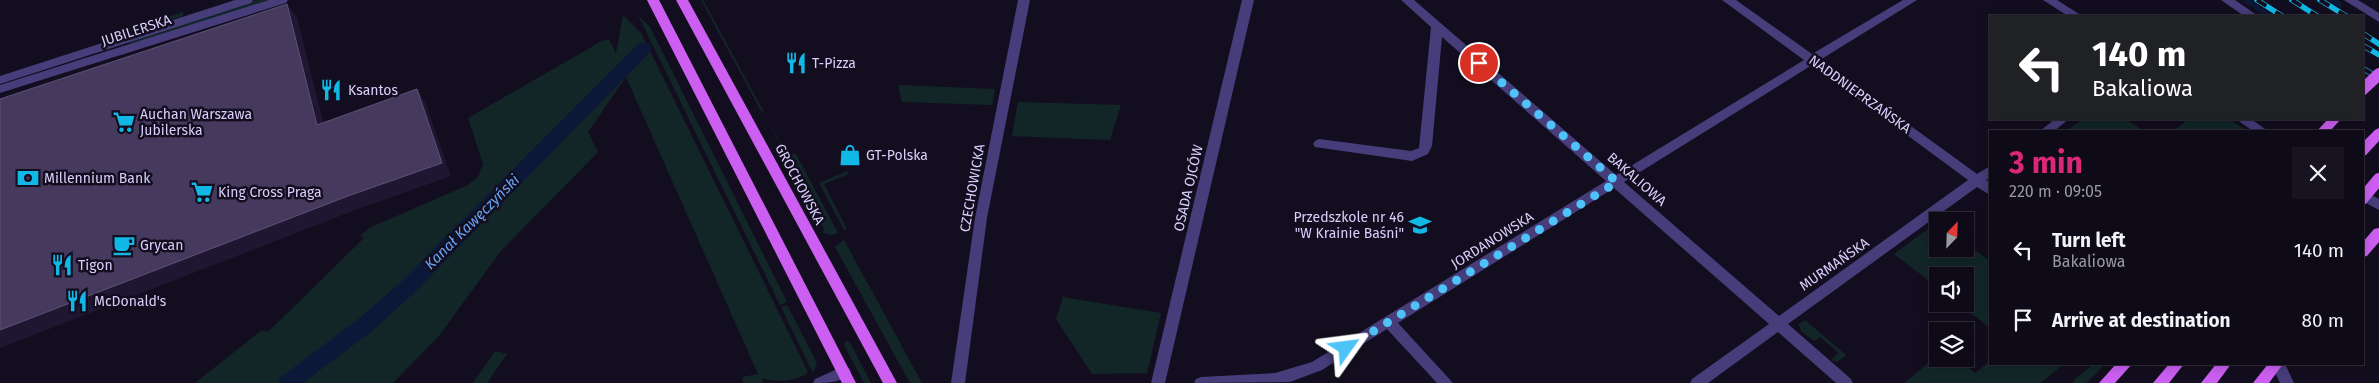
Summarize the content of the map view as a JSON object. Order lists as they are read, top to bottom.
{
  "streets": {
    "main road": ["GROCHOWSKA"],
    "street": [
      "JUBILERSKA",
      "NADDNIEPRZAŃSKA",
      "BAKALIOWA",
      "CZECHOWICKA",
      "OSADA OJCÓW",
      "JORDANOWSKA",
      "MURMAŃSKA"
    ]
  },
  "crossings": [
    ["NADDNIEPRZAŃSKA", "JORDANOWSKA"],
    ["NADDNIEPRZAŃSKA", "MURMAŃSKA"],
    ["BAKALIOWA", "JORDANOWSKA"],
    ["BAKALIOWA", "MURMAŃSKA"]
  ],
  "water": ["Kanał Kawęczyński"],
  "places": {
    "restaurant": [
      "T-Pizza",
      "Ksantos",
      "Tigon",
      "McDonald's"
    ],
    "supermarket": ["Auchan Warszawa Jubilerska", "King Cross Praga"],
    "shop": ["GT-Polska"],
    "bank": ["Millennium Bank"],
    "school or university": ["Przedszkole nr 46 \"W Krainie Baśni\""],
    "cafe": ["Grycan"]
  },
  "north": "top right",
  "page": {
    "turn": ["140 m", "Bakaliowa"],
    "heading": ["3 min", "220 m · 09:05"],
    "list": [
      {
        "name": "Turn left",
        "note": "Bakaliowa",
        "value": "140 m"
      },
      {
        "name": "Arrive at destination",
        "value": "80 m"
      }
    ]
  }
}
